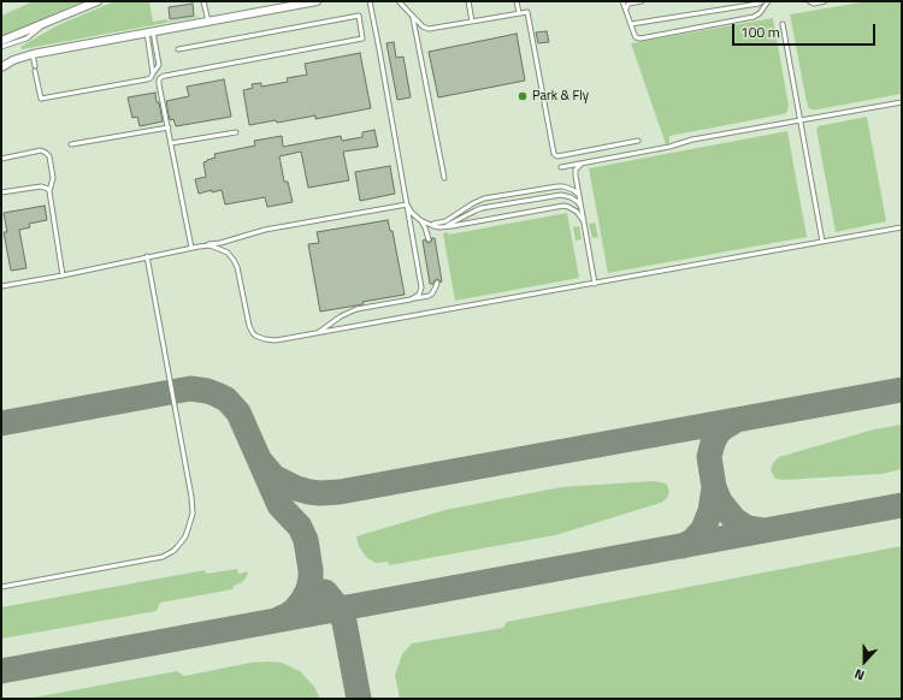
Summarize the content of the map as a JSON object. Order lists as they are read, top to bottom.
{
  "places": ["Park & Fly"],
  "scale_bar": "100 m",
  "north": "bottom"
}
